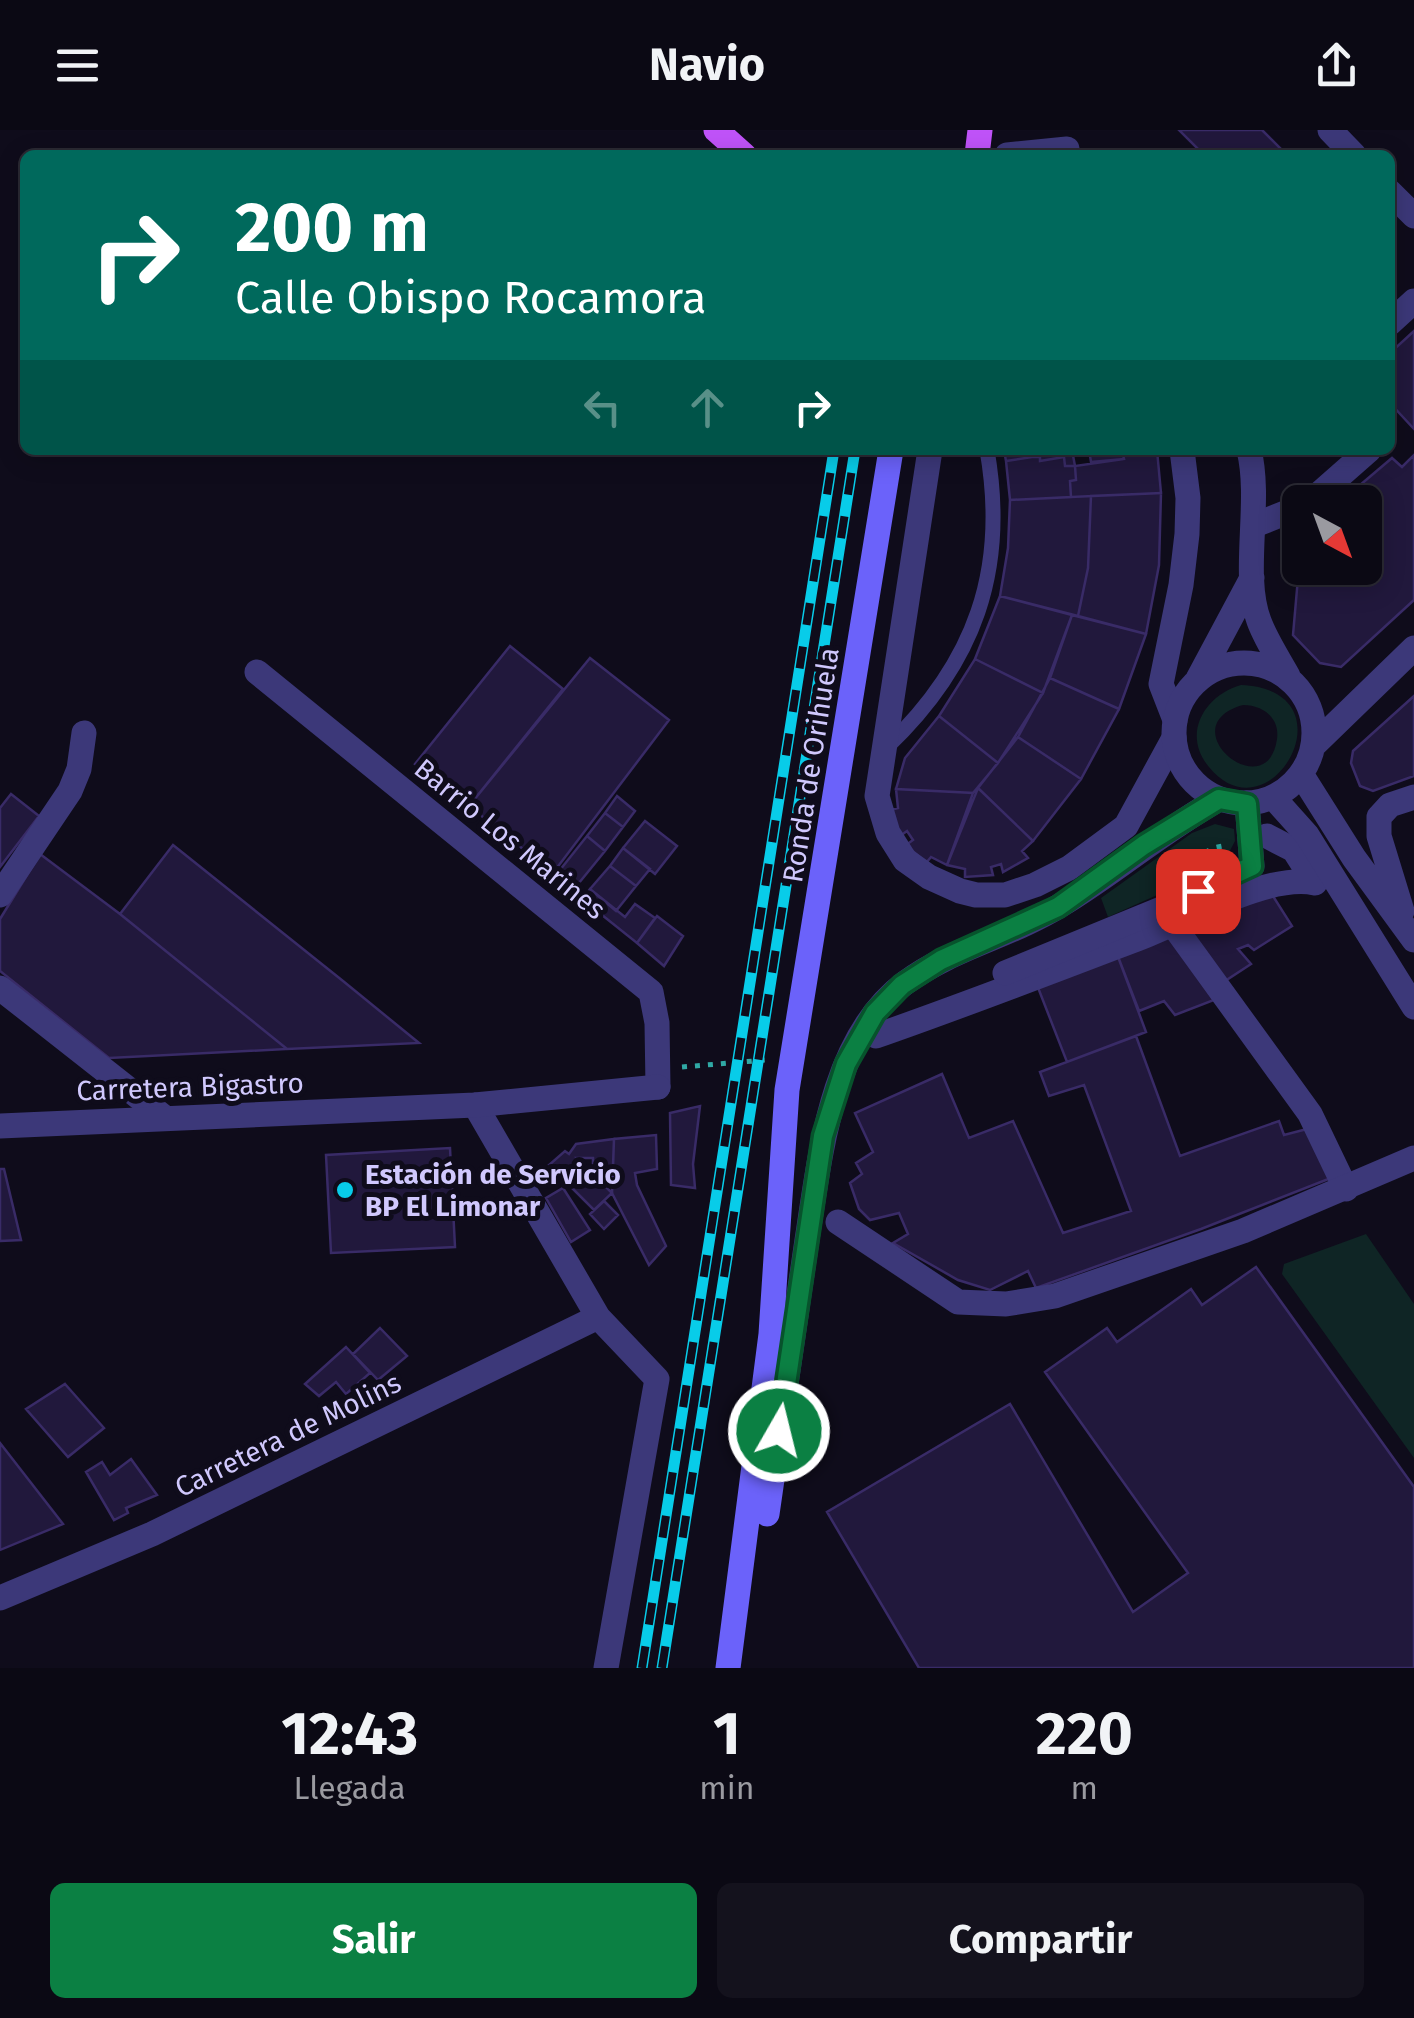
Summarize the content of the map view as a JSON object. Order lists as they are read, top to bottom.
{
  "streets": {
    "main road": ["Ronda de Orihuela"],
    "street": ["Barrio Los Marines", "Carretera Bigastro", "Carretera de Molins"]
  },
  "crossings": [
    ["Barrio Los Marines", "Carretera Bigastro"]
  ],
  "places": ["Estación de Servicio BP El Limonar"],
  "north": "bottom right",
  "page": {
    "header": "Navio",
    "turn": ["200 m", "Calle Obispo Rocamora"],
    "eta": [
      "12:43",
      "Llegada",
      "1",
      "min",
      "220",
      "m"
    ],
    "buttons": ["Salir", "Compartir"]
  }
}
